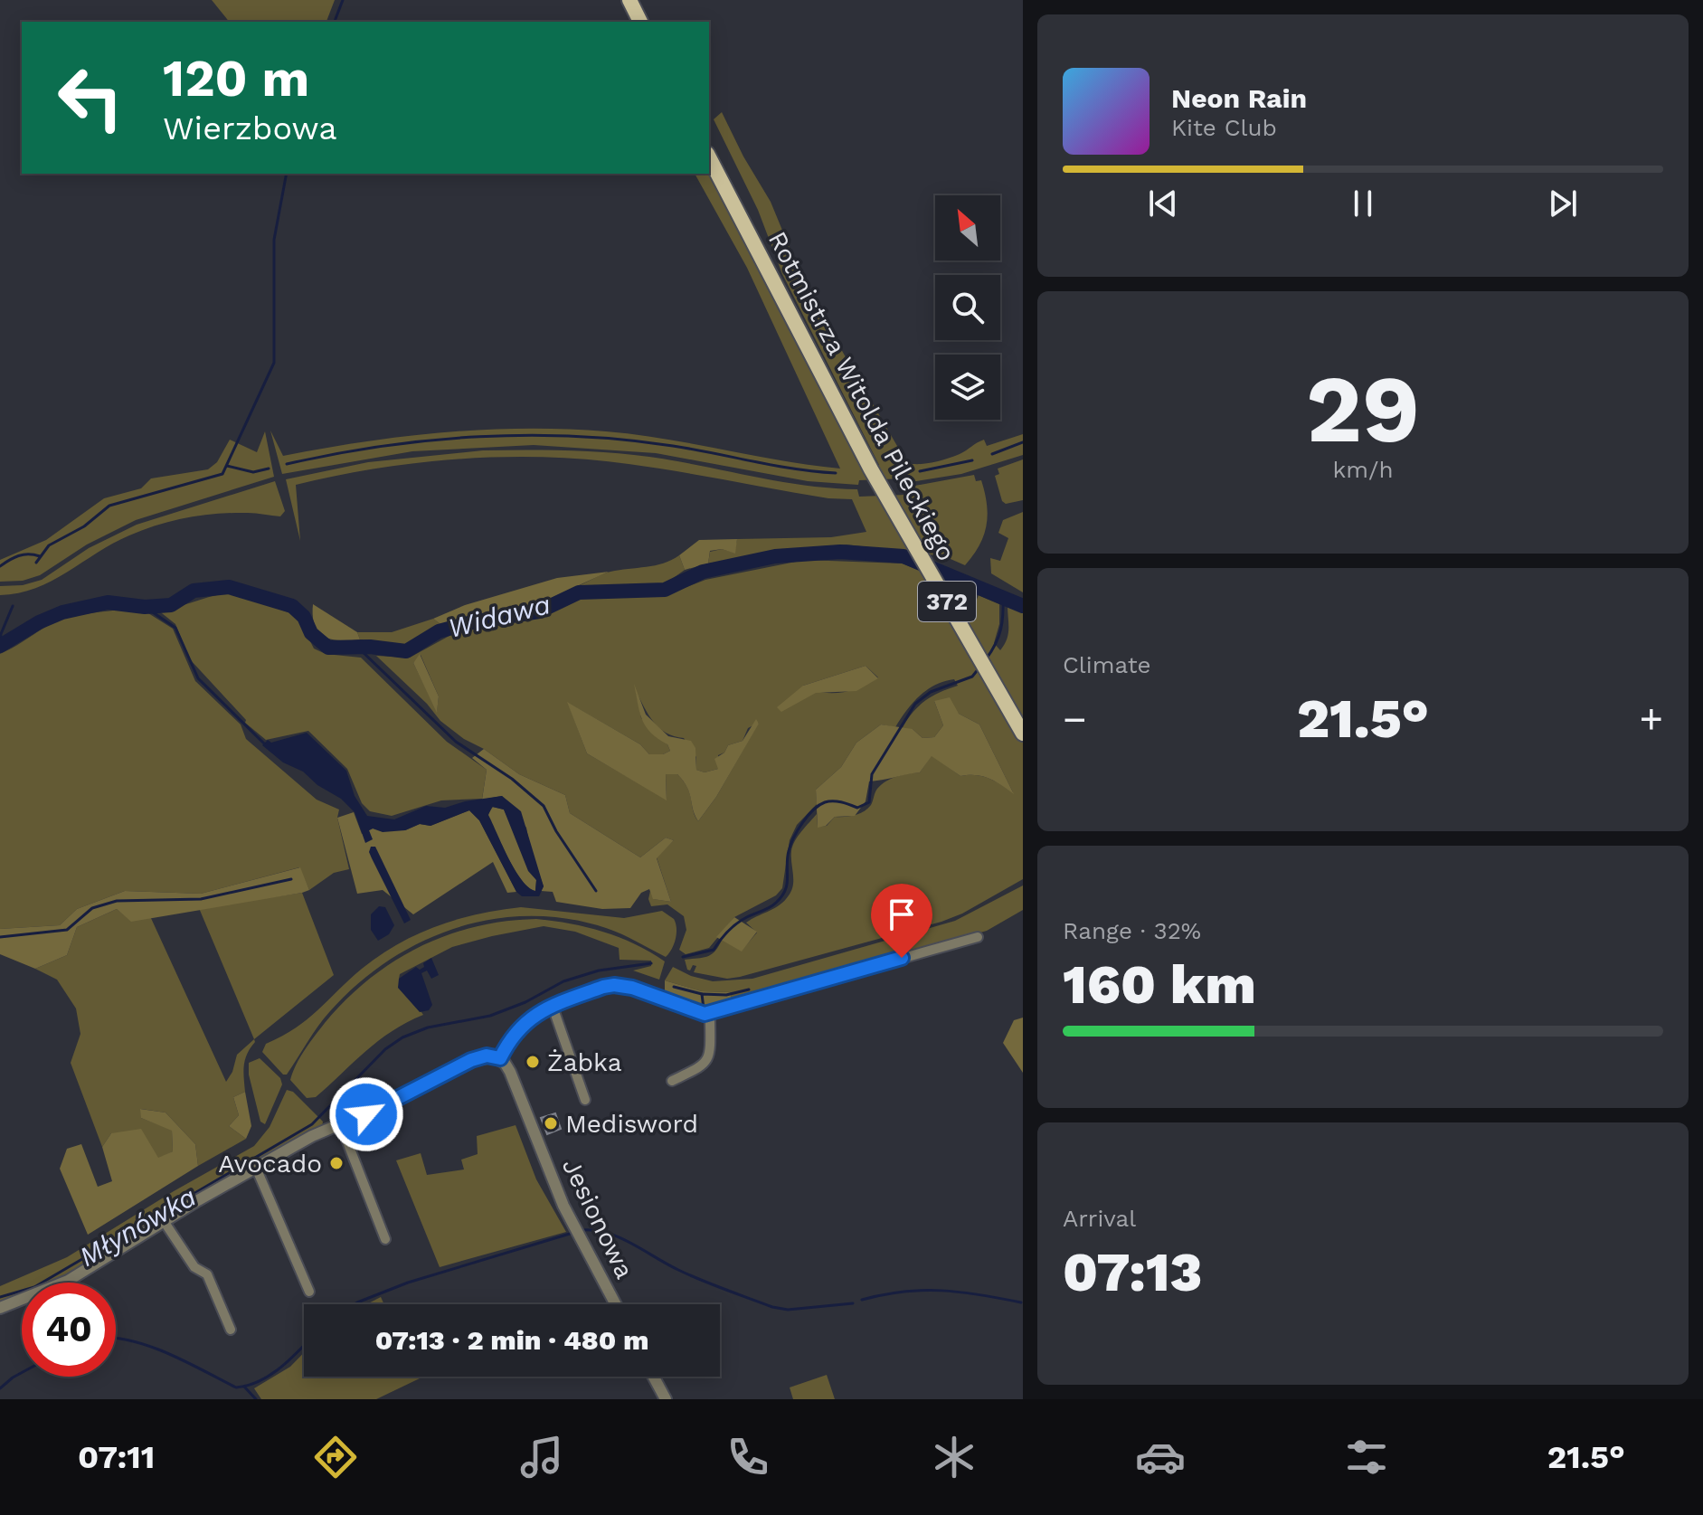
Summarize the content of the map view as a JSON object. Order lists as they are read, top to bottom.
{
  "streets": {
    "main road": ["Rotmistrza Witolda Pileckiego", "372"],
    "street": ["Jesionowa"]
  },
  "water": ["Widawa", "Młynówka"],
  "places": ["Żabka", "Medisword", "Avocado"],
  "north": "top left",
  "page": {
    "turn": ["120 m", "Wierzbowa"],
    "song": ["Neon Rain", "Kite Club"],
    "tile": [
      ["29", "km/h"],
      "Climate",
      ["Range · 32%", "160 km"],
      ["Arrival", "07:13"]
    ],
    "heat": ["−", "21.5°", "+"],
    "limit": "40",
    "trip": "07:13 · 2 min · 480 m",
    "tabs": ["07:11", "21.5°"]
  }
}
